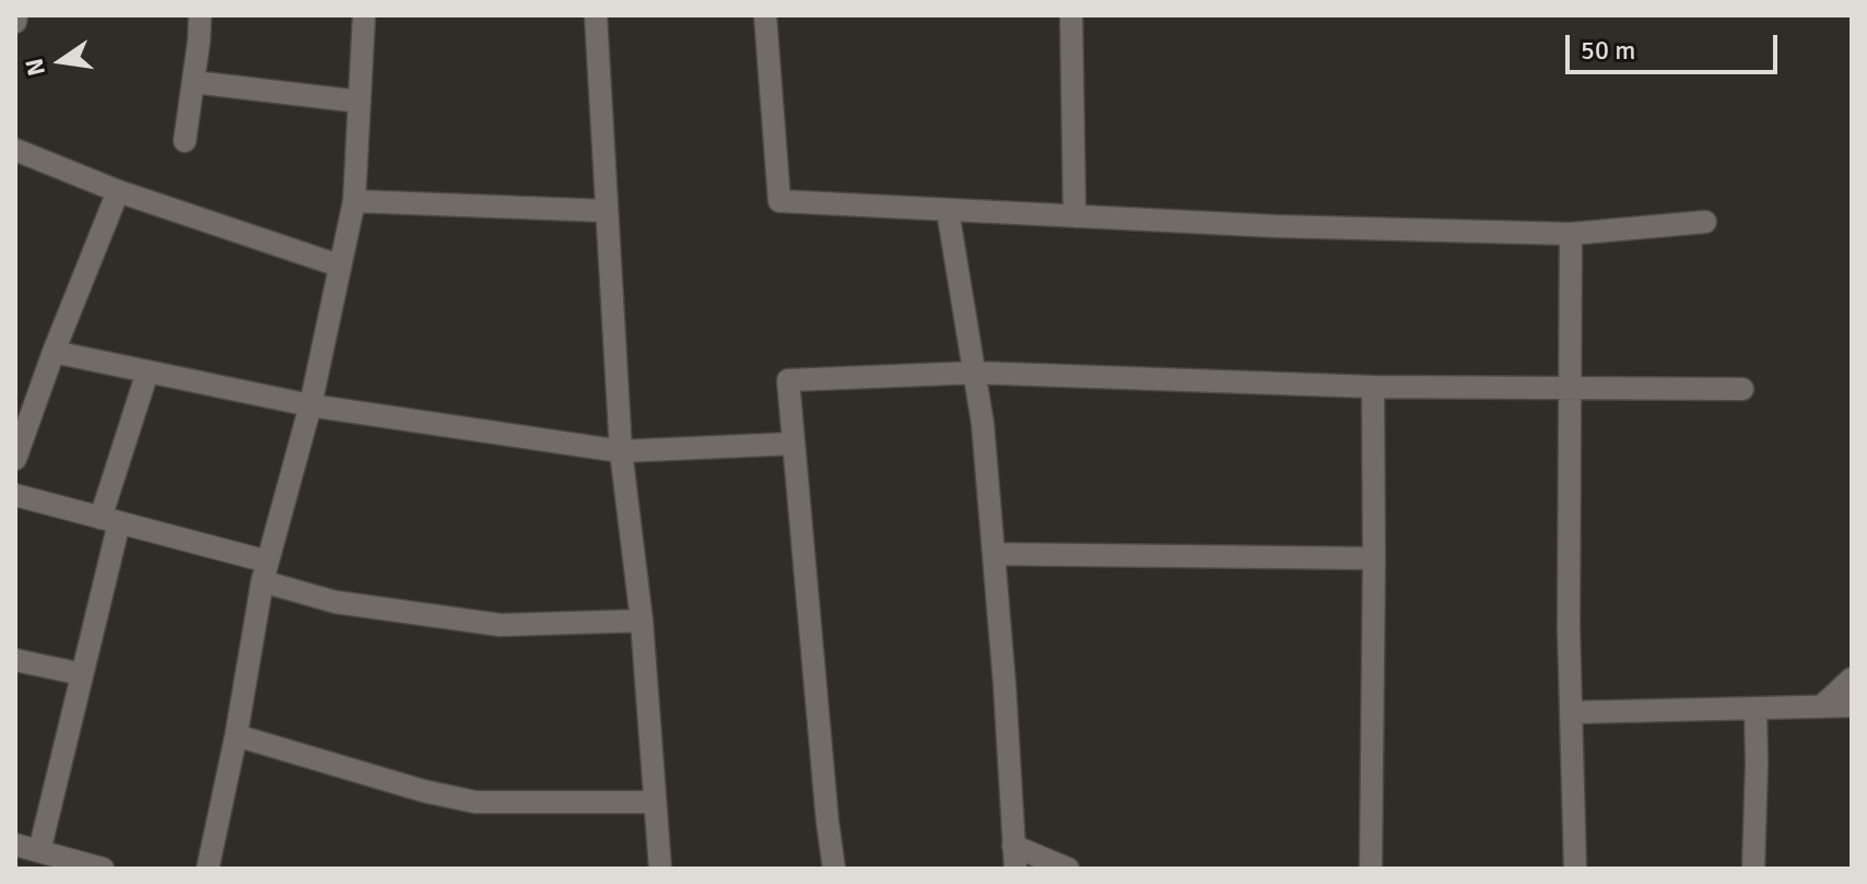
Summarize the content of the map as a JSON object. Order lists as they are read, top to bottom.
{
  "scale_bar": "50 m",
  "north": "left"
}
